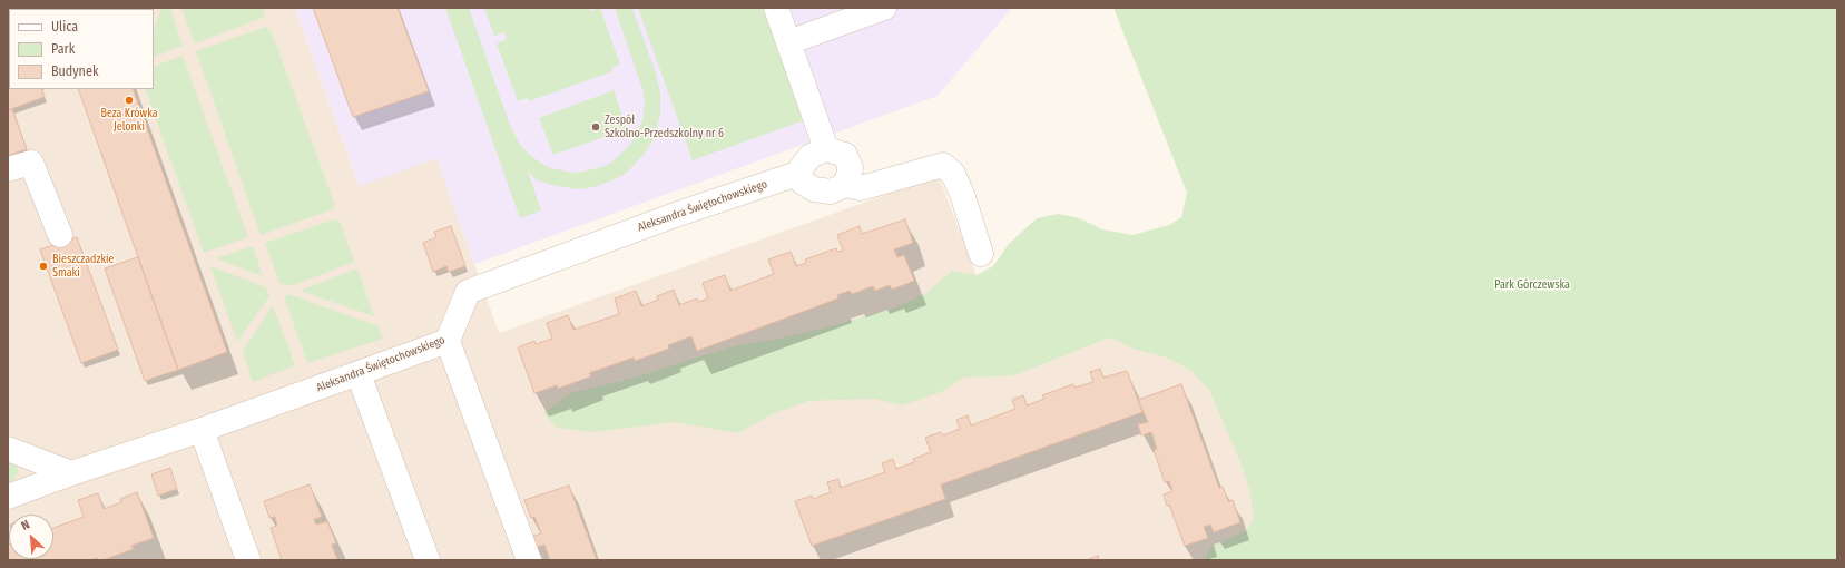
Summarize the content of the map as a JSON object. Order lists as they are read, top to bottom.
{
  "streets": {
    "street": ["Aleksandra Świętochowskiego"]
  },
  "parks": ["Park Górczewska"],
  "places": ["Beza Krówka Jelonki", "Zespół Szkolno-Przedszkolny nr 6", "Bieszczadzkie Smaki"],
  "legend": ["Ulica", "Park", "Budynek"],
  "north": "top left"
}
